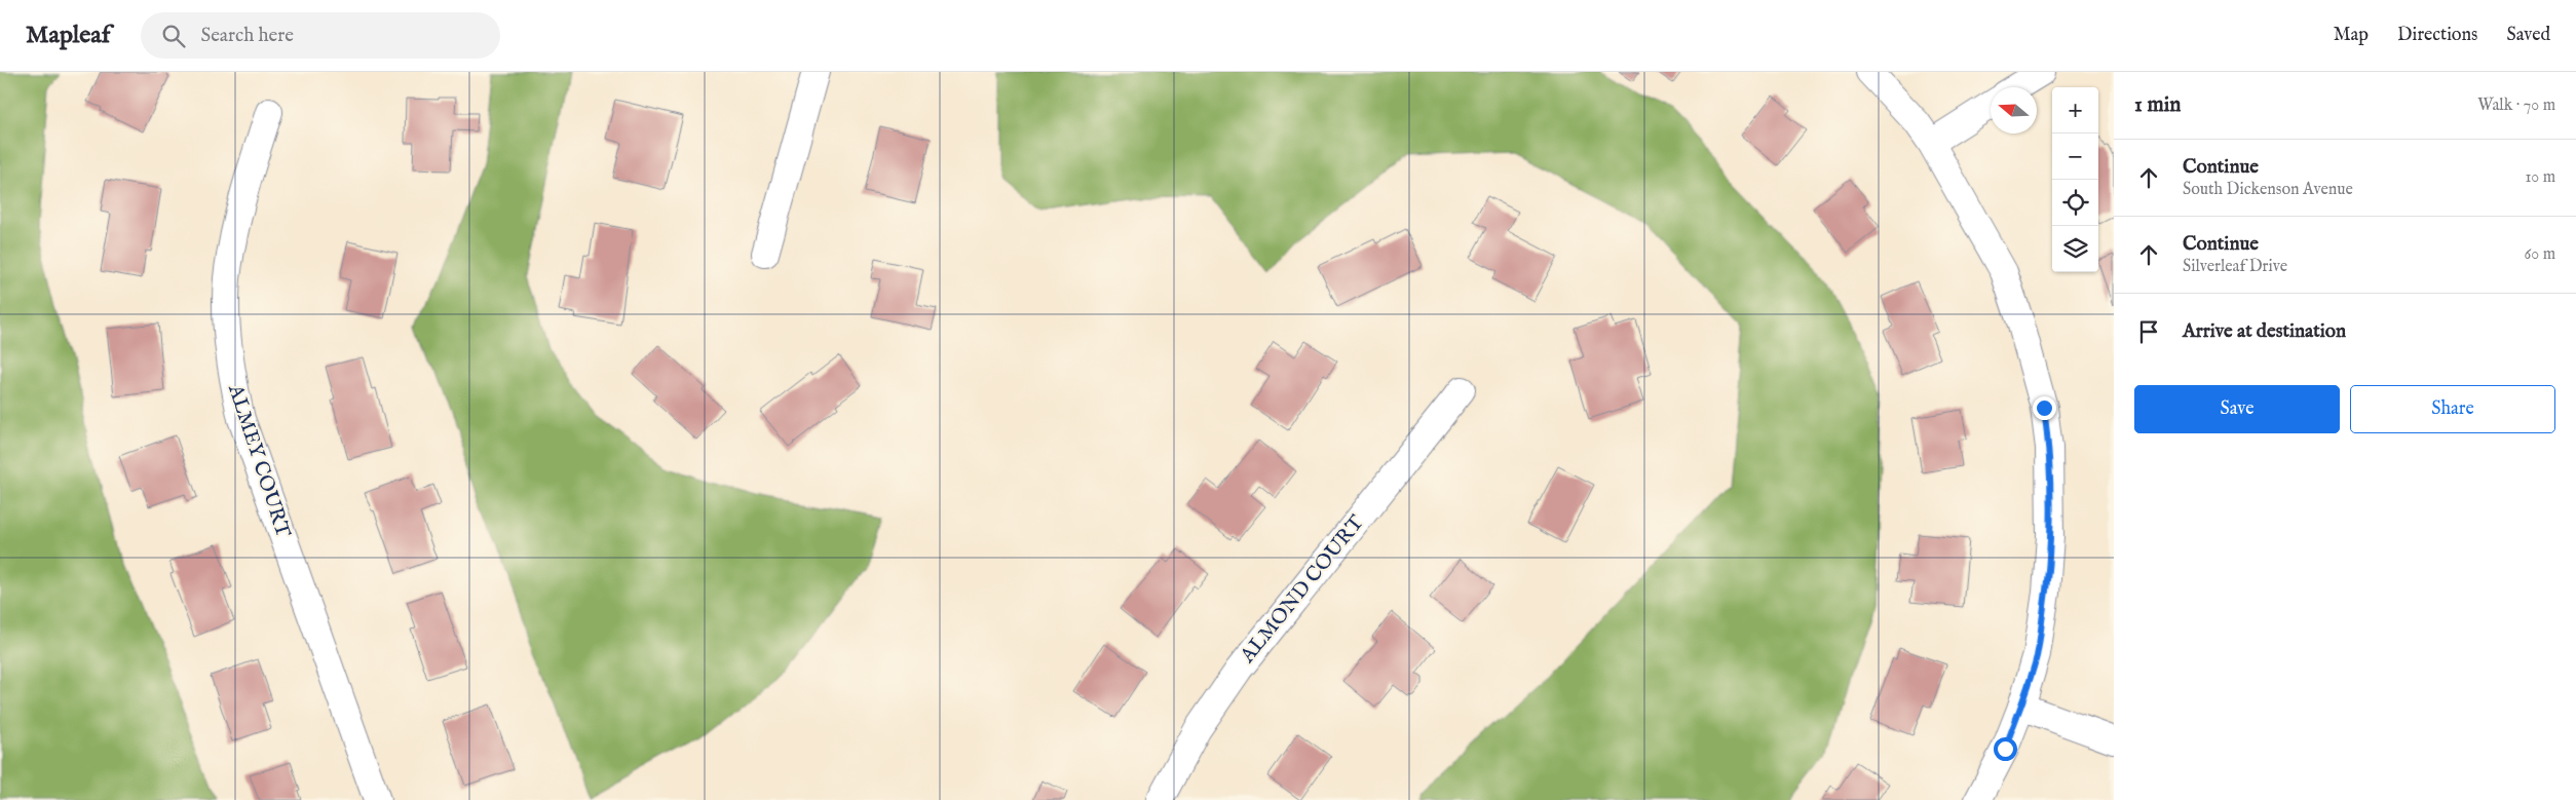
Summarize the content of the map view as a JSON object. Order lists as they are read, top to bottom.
{
  "streets": {
    "street": ["ALMEY COURT", "ALMOND COURT"]
  },
  "north": "left",
  "page": {
    "header": "Mapleaf",
    "search": "Search here",
    "nav": ["Map", "Directions", "Saved"],
    "heading": ["1 min", "Walk · 70 m"],
    "map_buttons": ["+", "−"],
    "list": [
      ["Continue", "South Dickenson Avenue", "10 m"],
      ["Continue", "Silverleaf Drive", "60 m"],
      "Arrive at destination"
    ],
    "buttons": ["Save", "Share"]
  }
}
